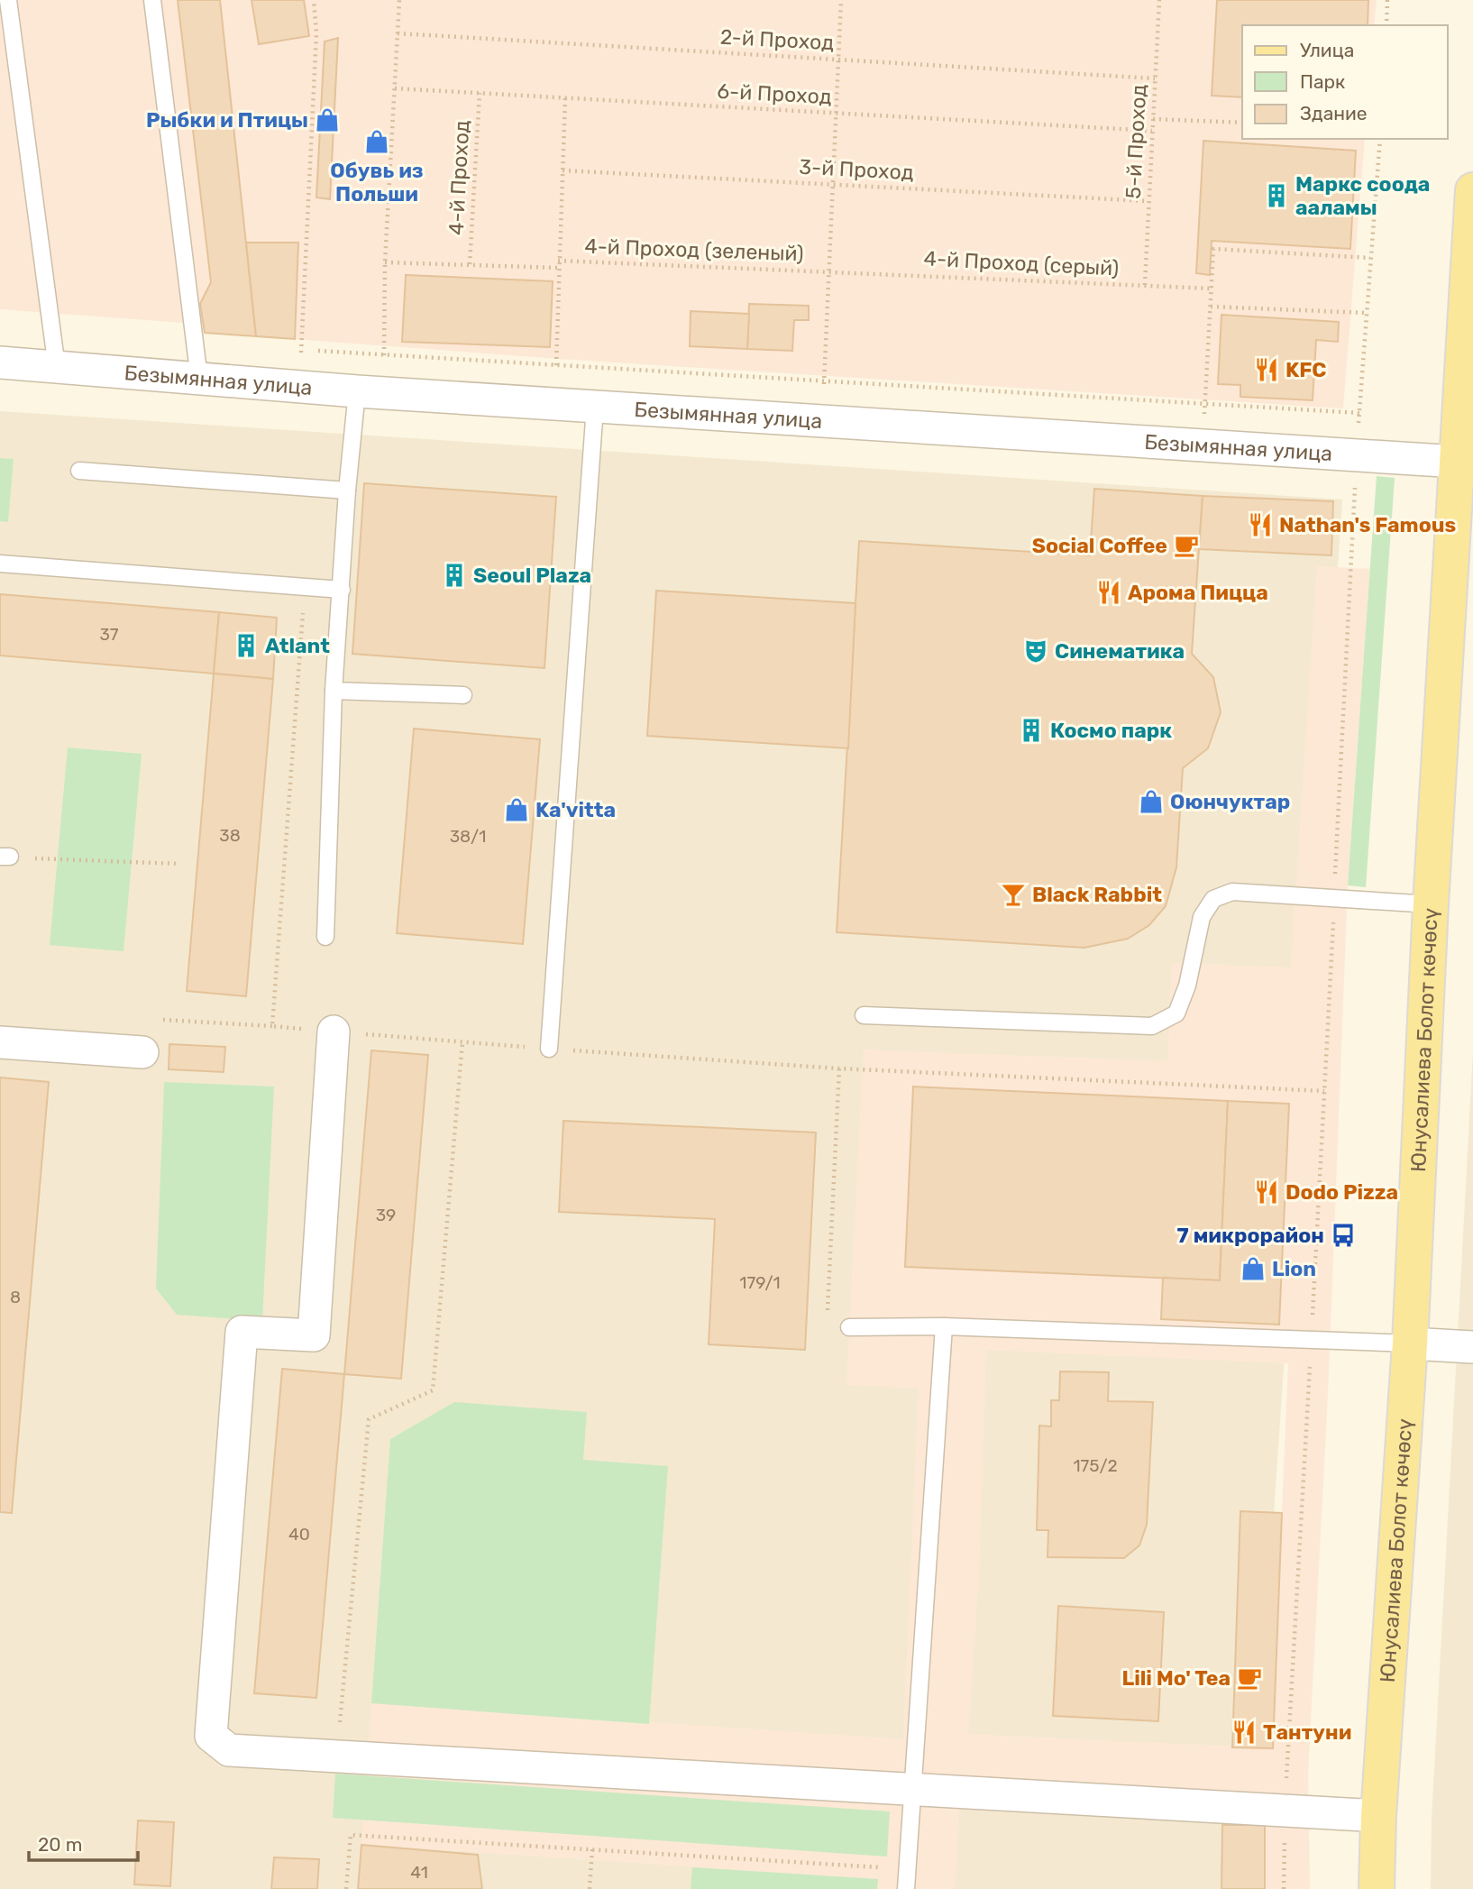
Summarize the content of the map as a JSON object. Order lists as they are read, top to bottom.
{
  "streets": {
    "main road": ["Юнусалиева Болот көчөсү"],
    "street": ["Безымянная улица"],
    "path": [
      "2-й Проход",
      "6-й Проход",
      "5-й Проход",
      "3-й Проход",
      "4-й Проход",
      "4-й Проход (зеленый)",
      "4-й Проход (серый)"
    ]
  },
  "crossings": [
    ["2-й Проход", "5-й Проход"],
    ["6-й Проход", "5-й Проход"],
    ["6-й Проход", "4-й Проход"],
    ["5-й Проход", "3-й Проход"],
    ["5-й Проход", "4-й Проход (серый)"],
    ["4-й Проход (зеленый)", "4-й Проход (серый)"],
    ["Безымянная улица", "Юнусалиева Болот көчөсү"]
  ],
  "places": {
    "shop": [
      "Рыбки и Птицы",
      "Обувь из Польши",
      "Оюнчуктар",
      "Ka'vitta",
      "Lion"
    ],
    "building": [
      "Маркс соода ааламы",
      "Seoul Plaza",
      "Atlant",
      "Космо парк"
    ],
    "restaurant": [
      "KFC",
      "Nathan's Famous",
      "Арома Пицца",
      "Dodo Pizza",
      "Тантуни"
    ],
    "cafe": ["Social Coffee", "Lili Mo' Tea"],
    "theatre": ["Синематика"],
    "bar": ["Black Rabbit"],
    "bus stop": ["7 микрорайон"]
  },
  "house_numbers": [
    "37",
    "38",
    "38/1",
    "39",
    "179/1",
    "8",
    "175/2",
    "40",
    "41"
  ],
  "legend": ["Улица", "Парк", "Здание"],
  "scale_bar": "20 m"
}
